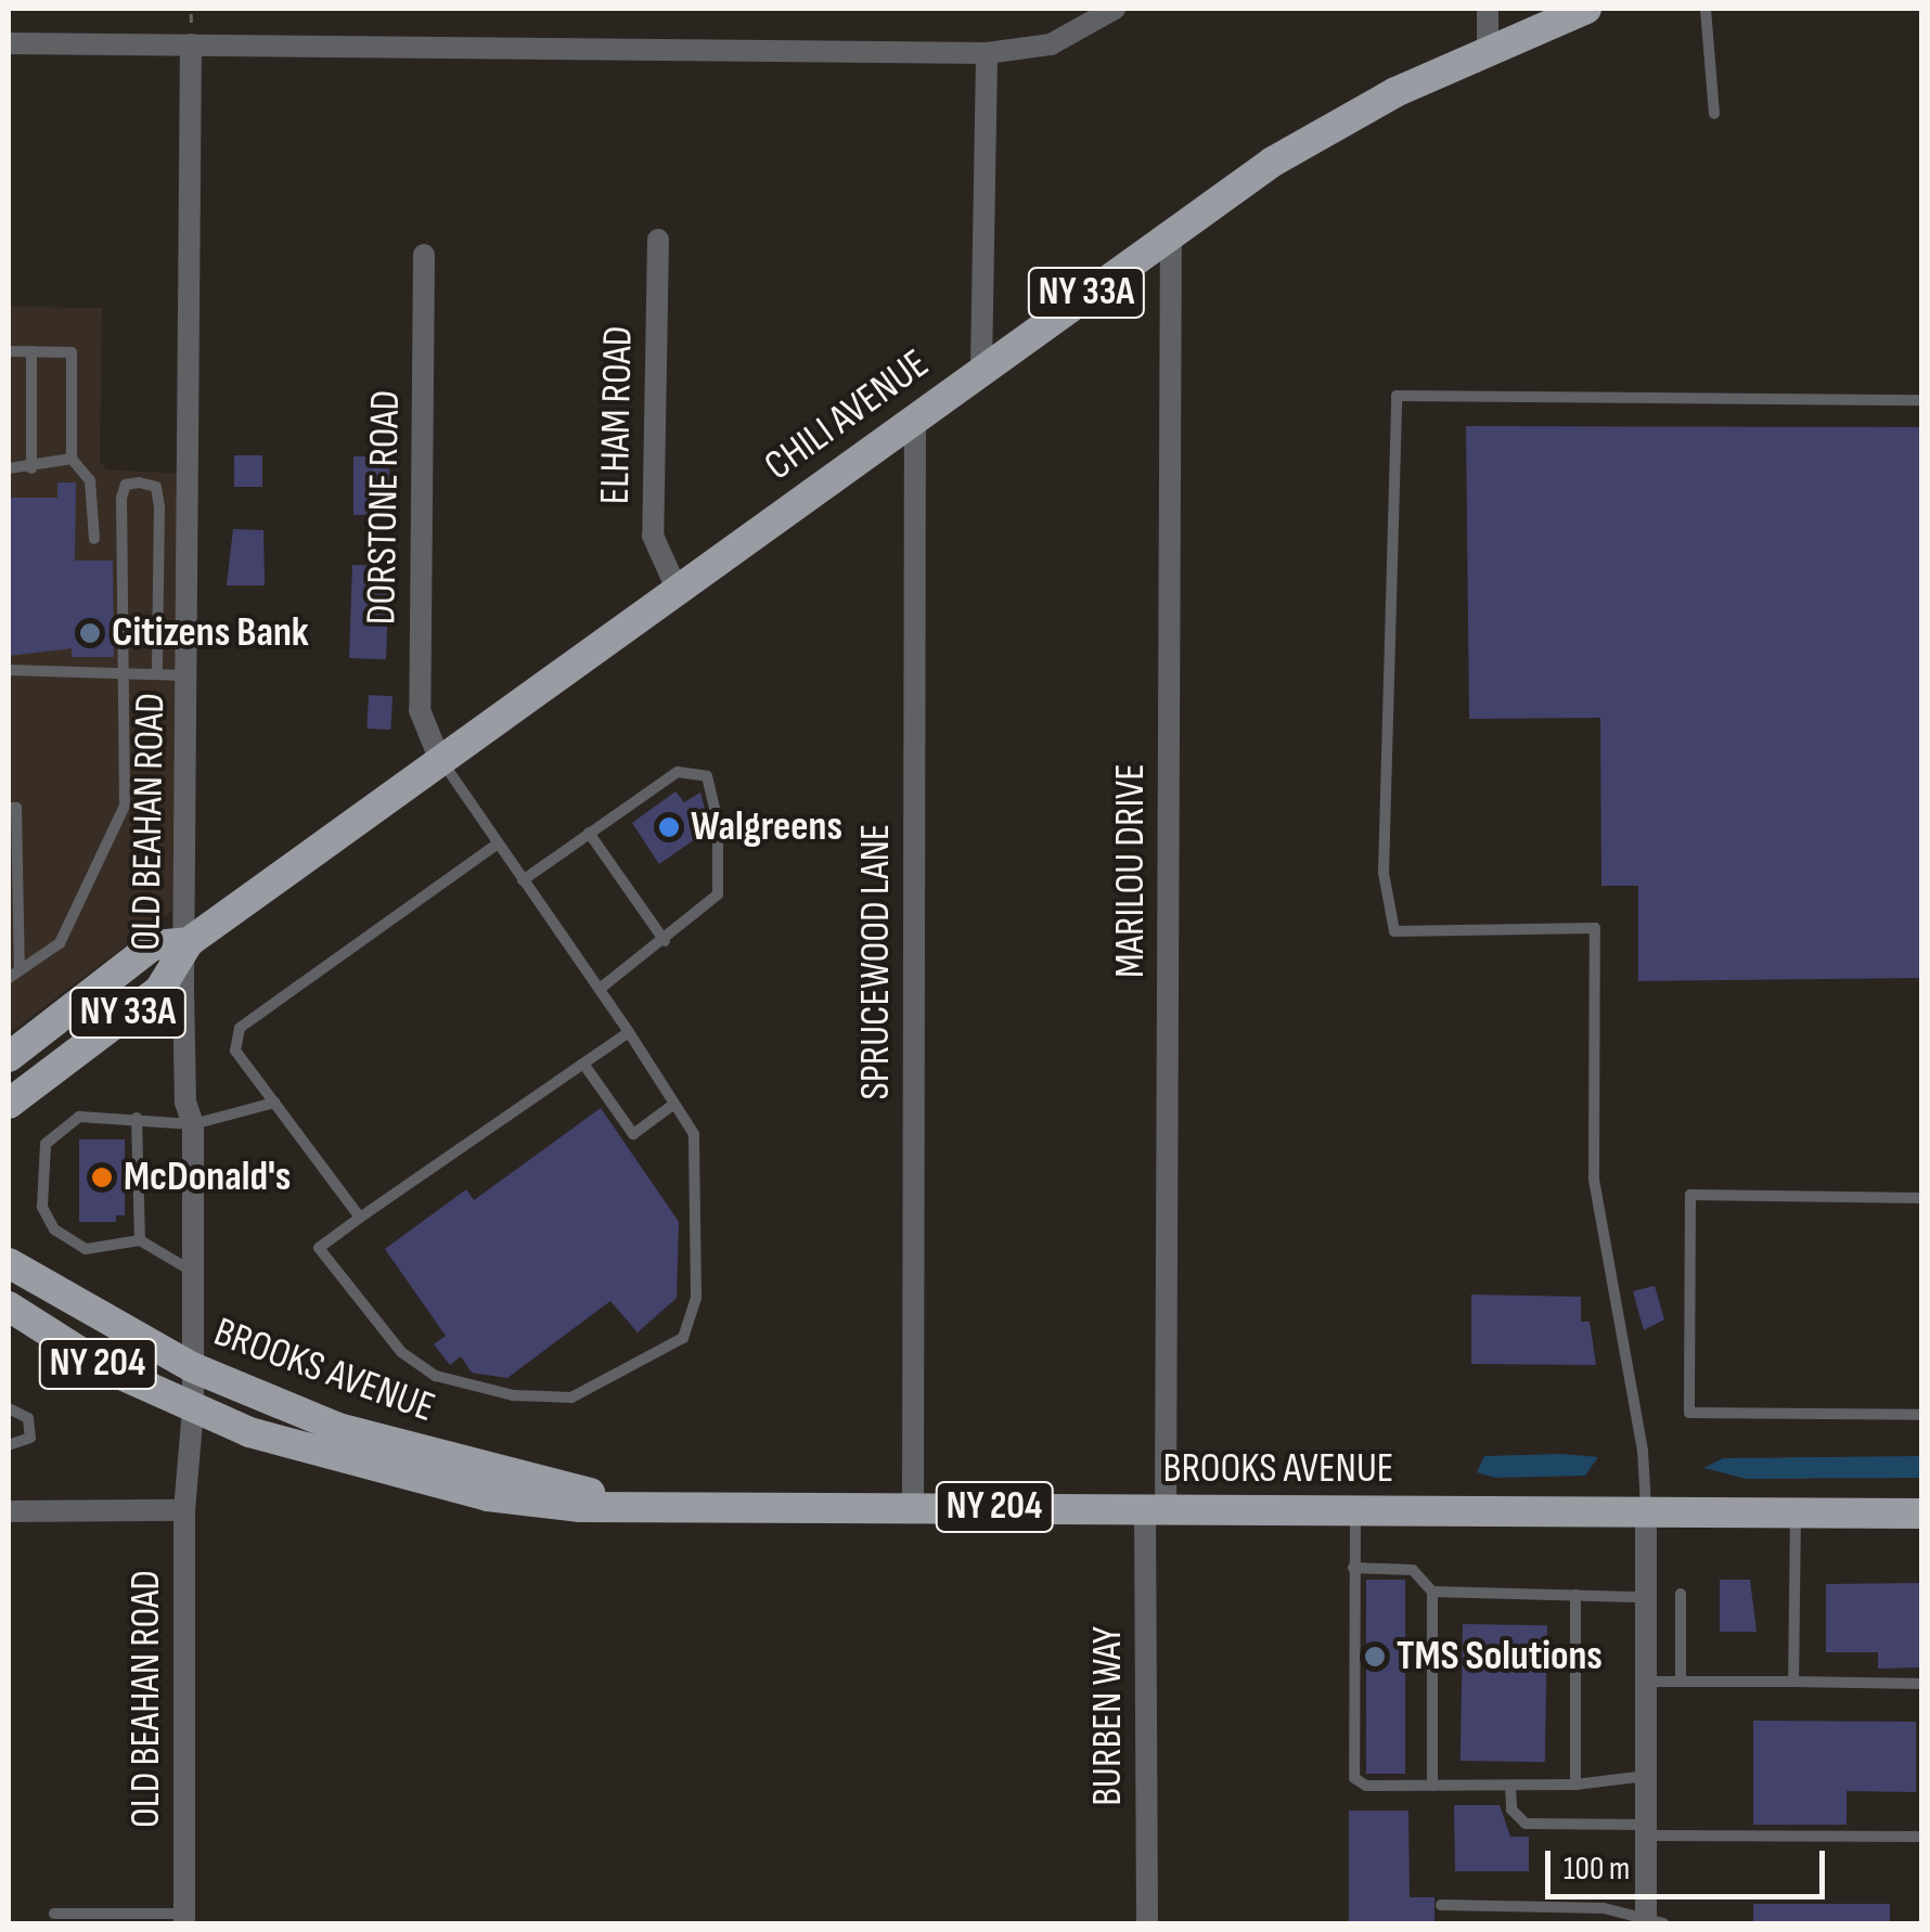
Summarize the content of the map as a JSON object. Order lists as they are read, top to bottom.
{
  "streets": {
    "main road": [
      "NY 33A",
      "CHILI AVENUE",
      "NY 204",
      "BROOKS AVENUE"
    ],
    "street": [
      "ELHAM ROAD",
      "DORSTONE ROAD",
      "OLD BEAHAN ROAD",
      "MARILOU DRIVE",
      "SPRUCEWOOD LANE",
      "BURBEN WAY"
    ]
  },
  "crossings": [
    ["ELHAM ROAD", "CHILI AVENUE"],
    ["CHILI AVENUE", "DORSTONE ROAD"],
    ["CHILI AVENUE", "OLD BEAHAN ROAD"],
    ["CHILI AVENUE", "MARILOU DRIVE"],
    ["CHILI AVENUE", "SPRUCEWOOD LANE"],
    ["OLD BEAHAN ROAD", "BROOKS AVENUE"],
    ["MARILOU DRIVE", "BROOKS AVENUE"],
    ["MARILOU DRIVE", "BURBEN WAY"],
    ["SPRUCEWOOD LANE", "BROOKS AVENUE"],
    ["BROOKS AVENUE", "BURBEN WAY"]
  ],
  "places": [
    "Citizens Bank",
    "Walgreens",
    "McDonald's",
    "TMS Solutions"
  ],
  "scale_bar": "100 m"
}
